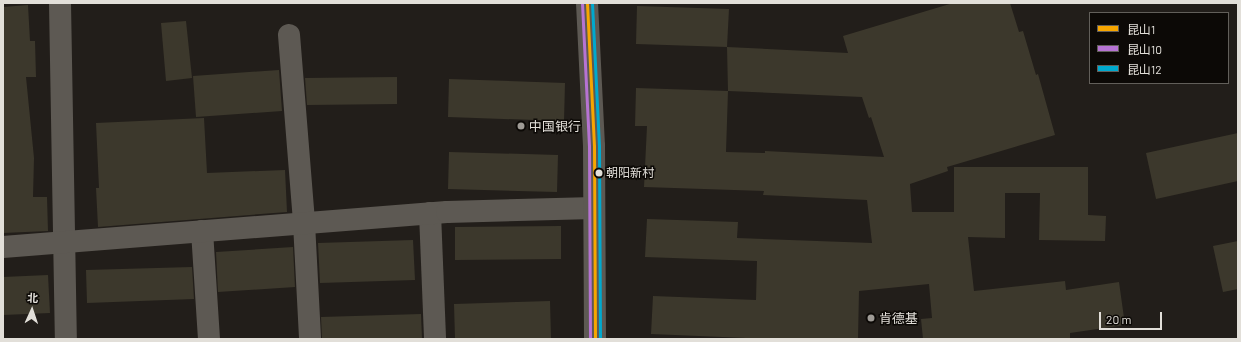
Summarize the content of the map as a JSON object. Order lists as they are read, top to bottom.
{
  "places": ["中国银行", "朝阳新村", "肯德基"],
  "lines": ["transit line 昆山1", "transit line 昆山10", "transit line 昆山12"],
  "legend": ["昆山1", "昆山10", "昆山12"],
  "scale_bar": "20 m",
  "north": "top"
}
